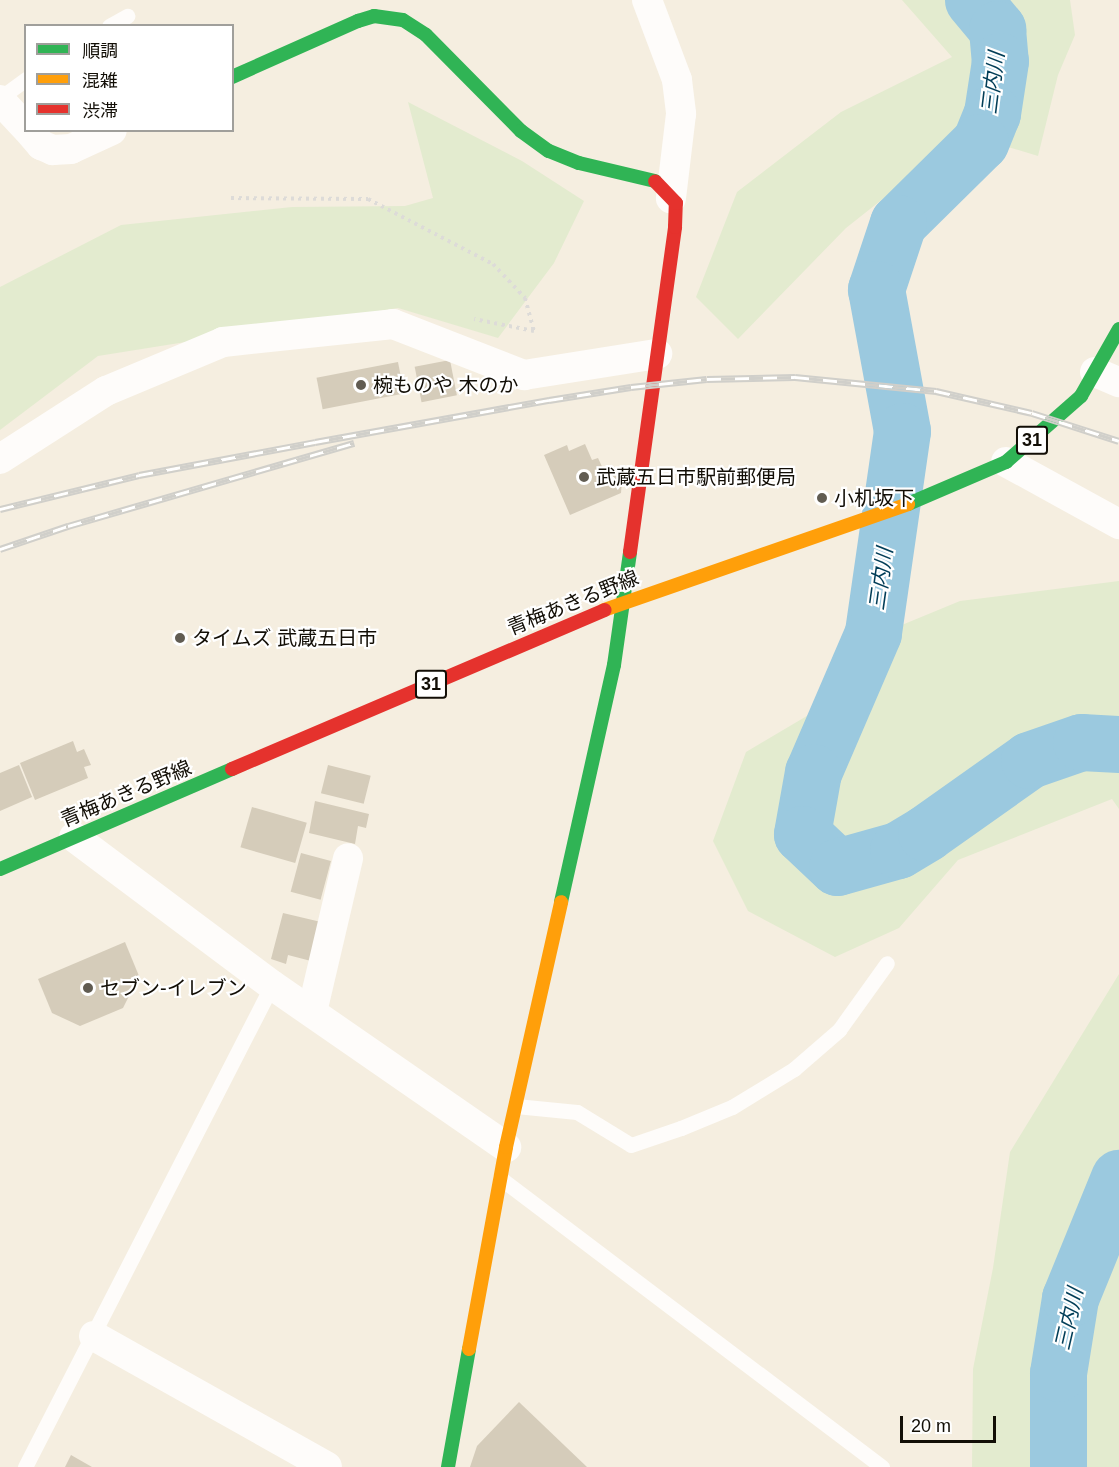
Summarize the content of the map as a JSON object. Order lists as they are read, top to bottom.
{
  "streets": {
    "street": ["31", "青梅あきる野線"]
  },
  "water": ["三内川"],
  "places": [
    "椀ものや 木のか",
    "武蔵五日市駅前郵便局",
    "小机坂下",
    "タイムズ 武蔵五日市",
    "セブン-イレブン"
  ],
  "legend": ["順調", "混雑", "渋滞"],
  "scale_bar": "20 m"
}
